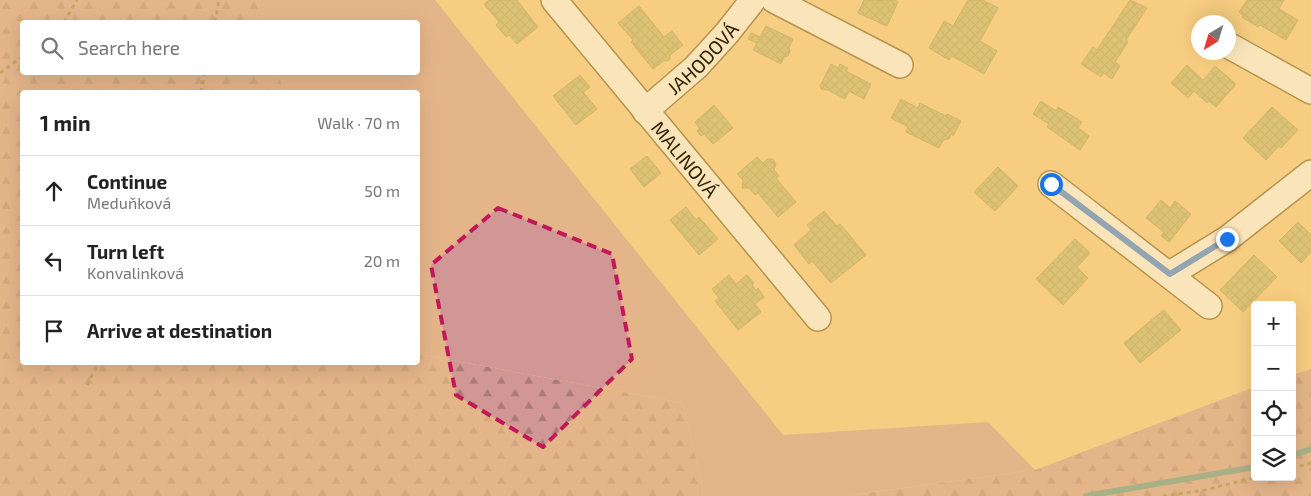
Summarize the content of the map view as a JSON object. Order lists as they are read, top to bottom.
{
  "streets": {
    "street": ["JAHODOVÁ", "MALINOVÁ"]
  },
  "crossings": [
    ["JAHODOVÁ", "MALINOVÁ"]
  ],
  "north": "bottom left",
  "page": {
    "search": "Search here",
    "heading": ["1 min", "Walk · 70 m"],
    "list": [
      ["Continue", "Meduňková", "50 m"],
      ["Turn left", "Konvalinková", "20 m"],
      "Arrive at destination"
    ],
    "map_buttons": ["+", "−"]
  }
}
